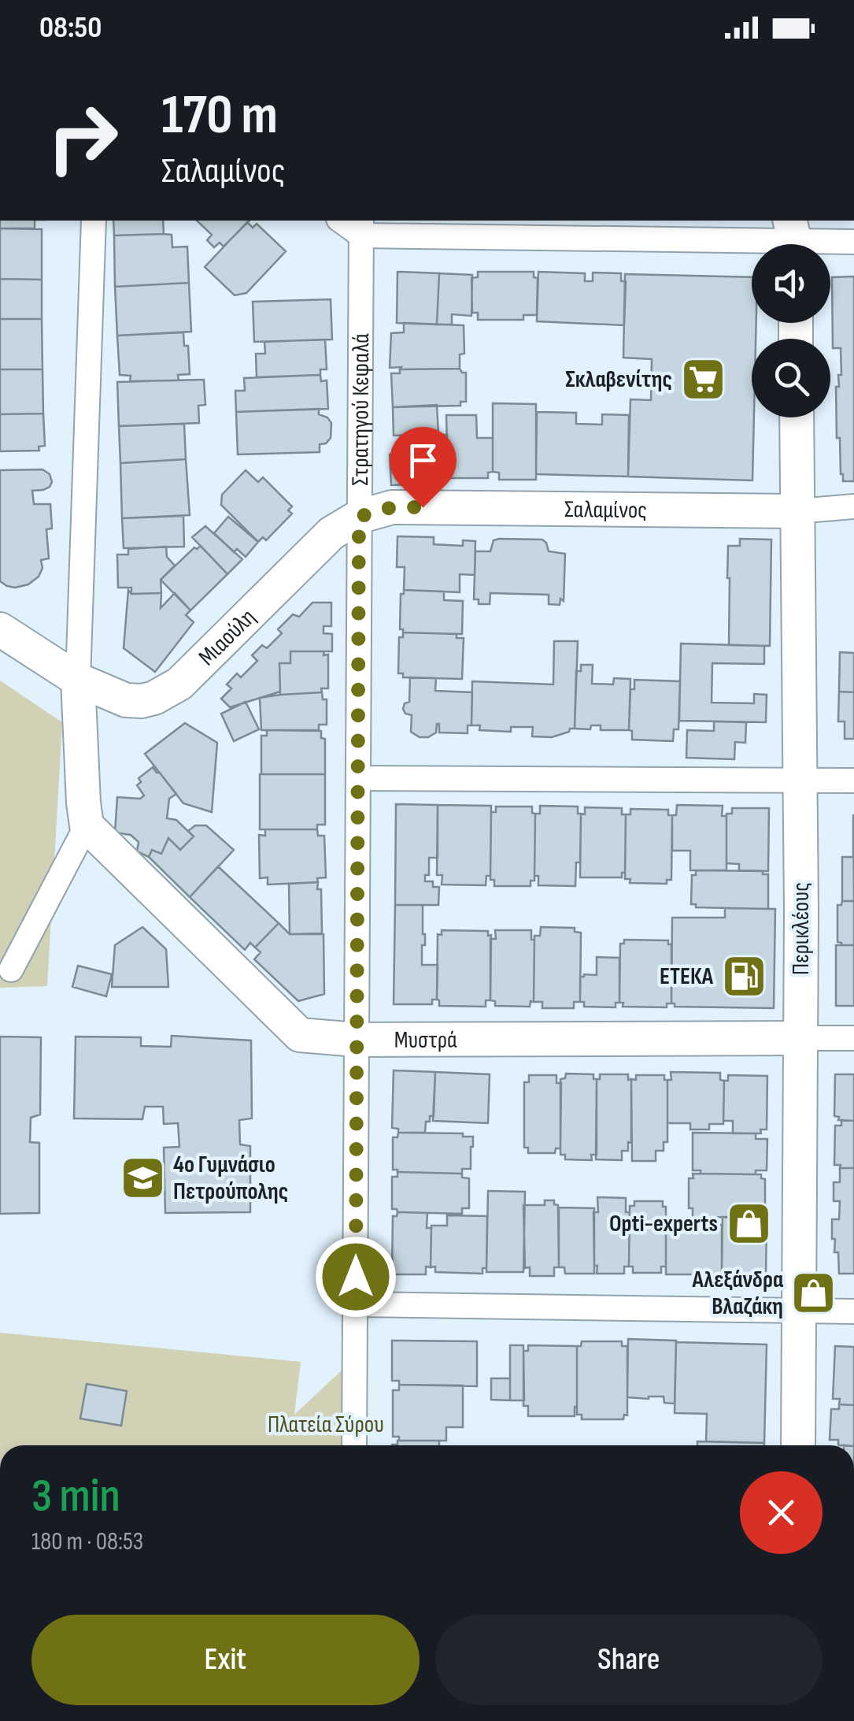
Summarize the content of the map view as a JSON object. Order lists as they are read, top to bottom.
{
  "streets": {
    "street": [
      "Στρατηγού Κεφαλά",
      "Σαλαμίνος",
      "Μιαούλη",
      "Περικλέους",
      "Μυστρά"
    ]
  },
  "crossings": [
    ["Στρατηγού Κεφαλά", "Σαλαμίνος"],
    ["Στρατηγού Κεφαλά", "Μιαούλη"],
    ["Στρατηγού Κεφαλά", "Μυστρά"],
    ["Σαλαμίνος", "Μιαούλη"],
    ["Σαλαμίνος", "Περικλέους"],
    ["Περικλέους", "Μυστρά"]
  ],
  "parks": ["Πλατεία Σύρου"],
  "places": {
    "supermarket": ["Σκλαβενίτης"],
    "fuel station": ["ΕΤΕΚΑ"],
    "school or university": ["4ο Γυμνάσιο Πετρούπολης"],
    "shop": ["Opti-experts", "Αλεξάνδρα Βλαζάκη"]
  },
  "page": {
    "status": "08:50",
    "turn": ["170 m", "Σαλαμίνος"],
    "heading": ["3 min", "180 m · 08:53"],
    "buttons": ["Exit", "Share"]
  }
}
